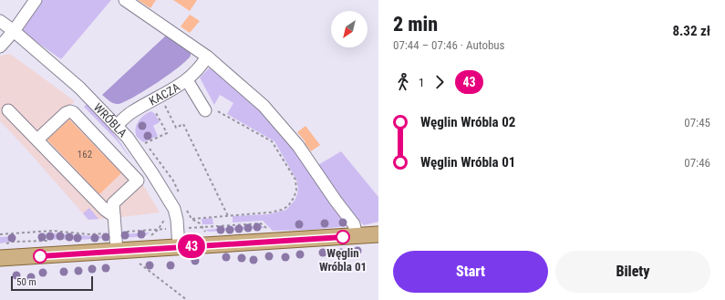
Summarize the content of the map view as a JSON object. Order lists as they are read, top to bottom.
{
  "streets": {
    "street": ["KACZA", "WRÓBLA"]
  },
  "crossings": [
    ["KACZA", "WRÓBLA"]
  ],
  "places": ["Węglin Wróbla 01"],
  "lines": ["bus line 43"],
  "house_numbers": ["162"],
  "scale_bar": "50 m",
  "north": "bottom left",
  "page": {
    "on_map": "43",
    "heading": ["2 min", "07:44 – 07:46 · Autobus", "8.32 zł"],
    "legs": ["1", "43"],
    "list": [
      {
        "name": "Węglin Wróbla 02",
        "value": "07:45"
      },
      {
        "name": "Węglin Wróbla 01",
        "value": "07:46"
      }
    ],
    "buttons": ["Start", "Bilety"],
    "scale": "50 m"
  }
}
